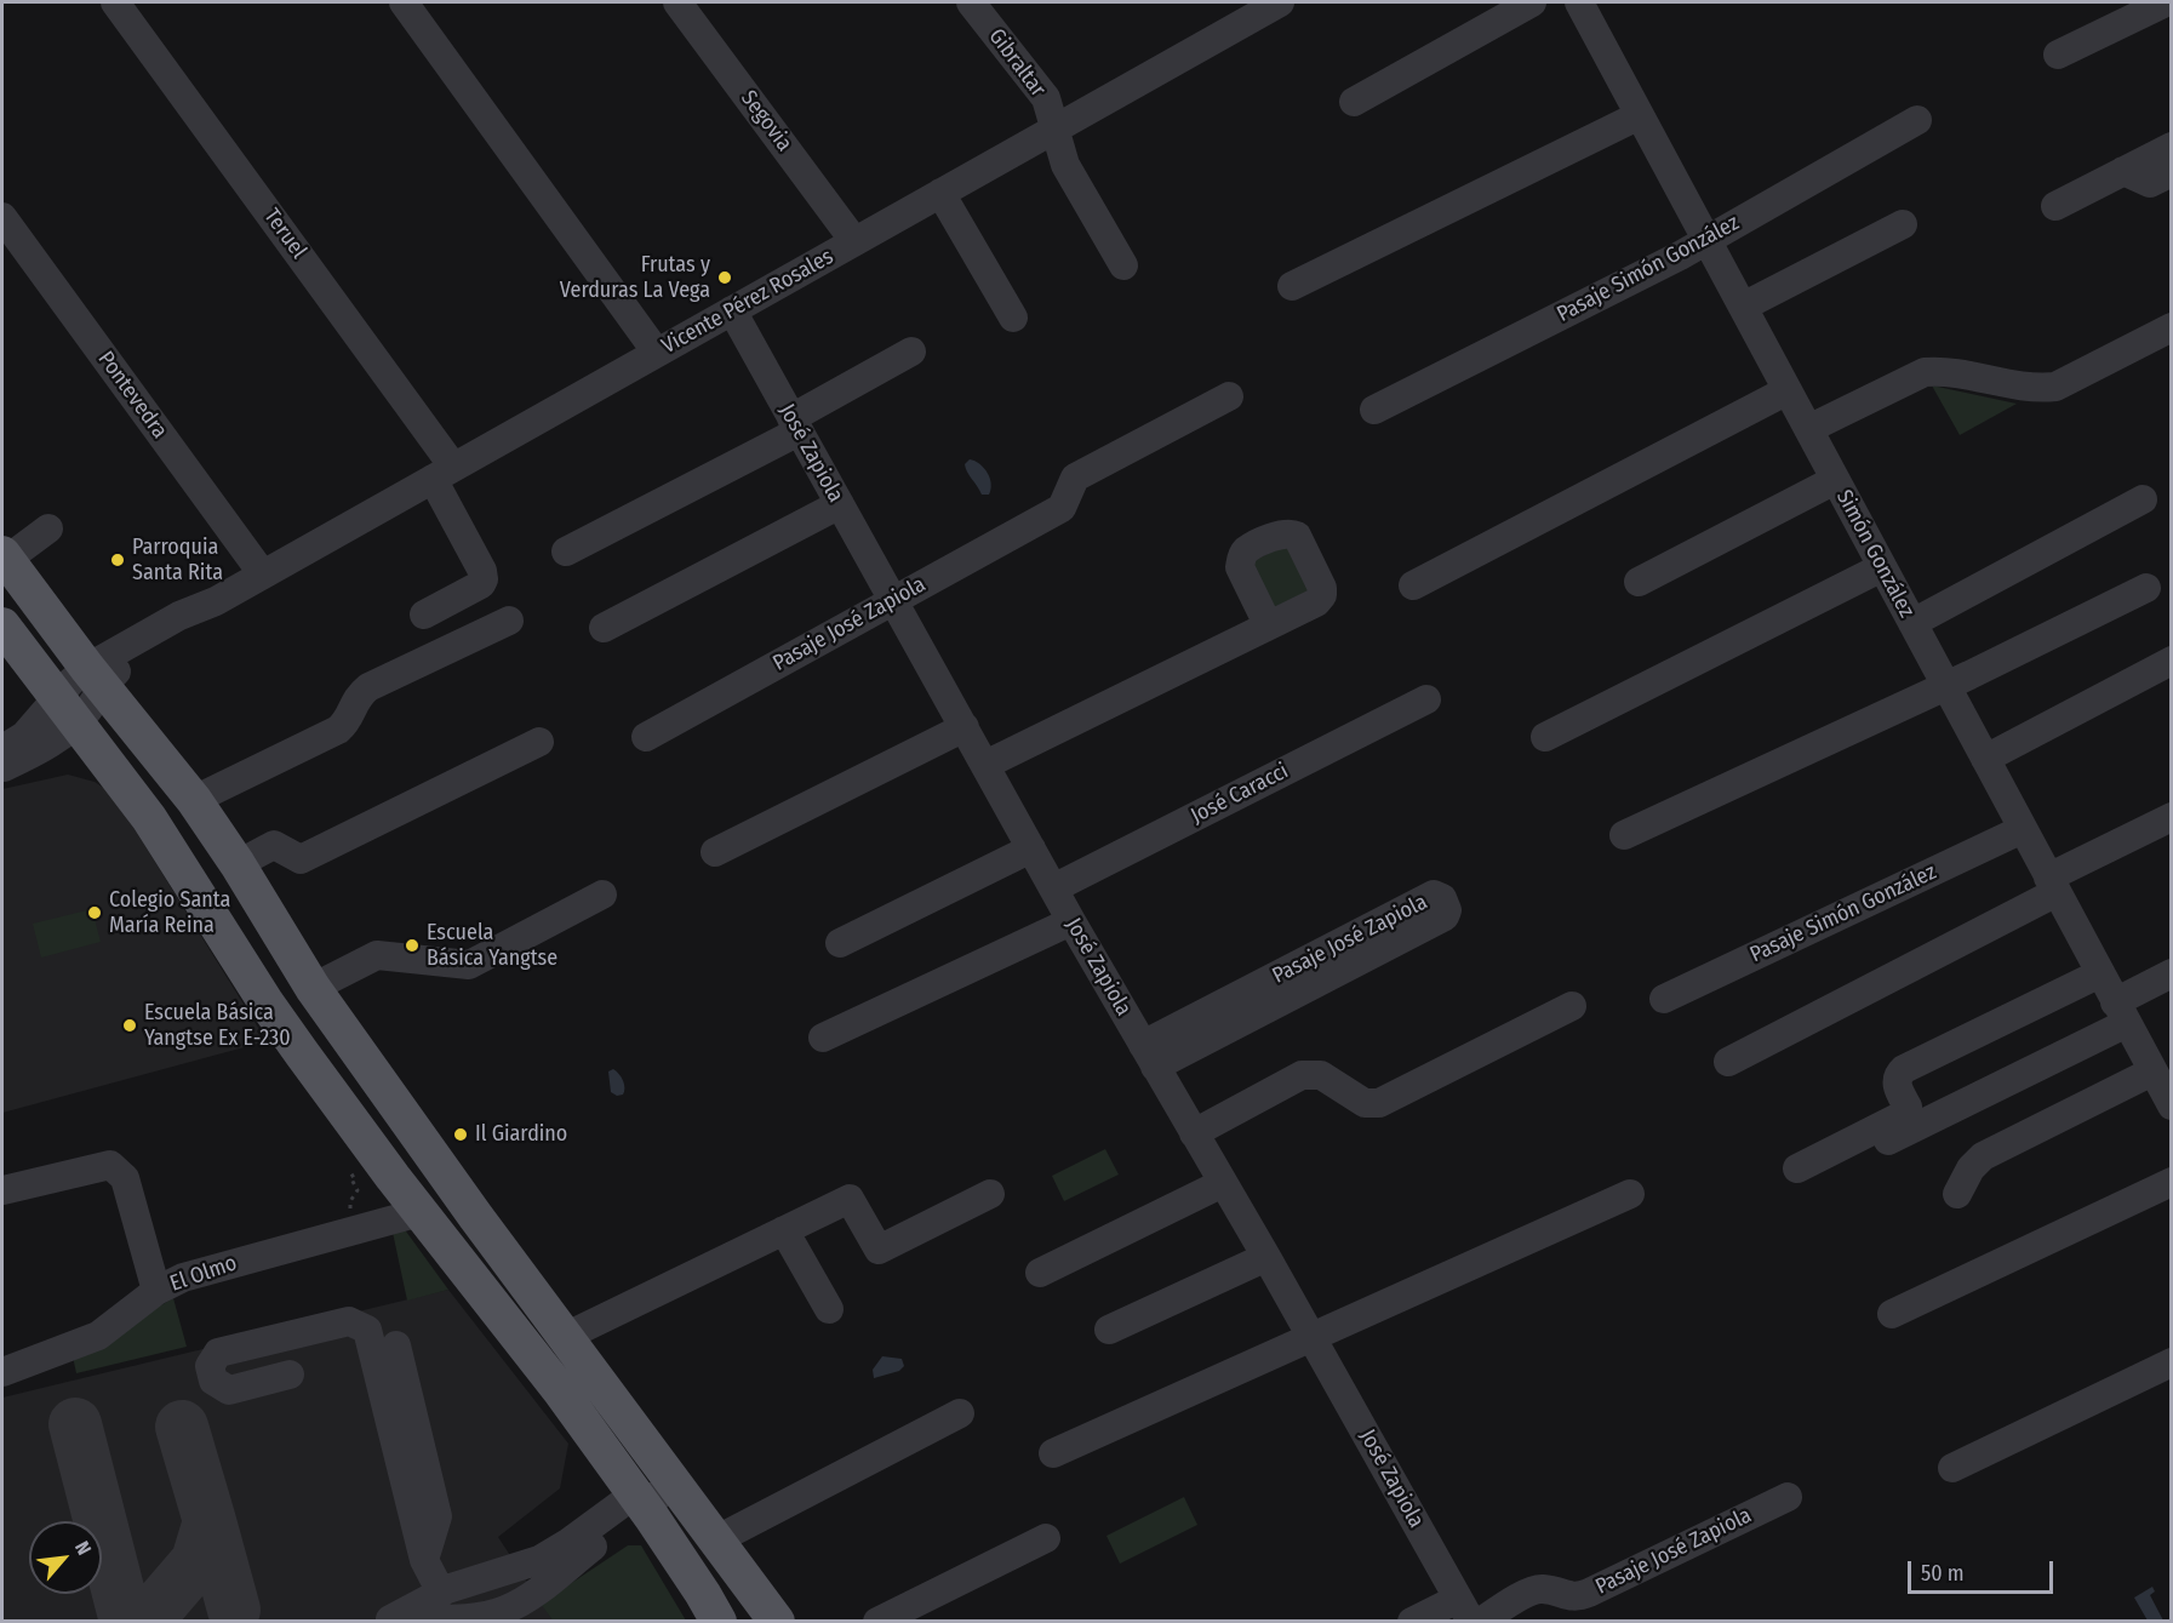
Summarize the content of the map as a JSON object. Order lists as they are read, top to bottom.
{
  "streets": {
    "street": [
      "Gibraltar",
      "Segovia",
      "Teruel",
      "Pasaje Simón González",
      "Vicente Pérez Rosales",
      "Pontevedra",
      "José Zapiola",
      "Simón González",
      "Pasaje José Zapiola",
      "José Caracci",
      "El Olmo"
    ]
  },
  "crossings": [
    ["Gibraltar", "Vicente Pérez Rosales"],
    ["Segovia", "Vicente Pérez Rosales"],
    ["Teruel", "Vicente Pérez Rosales"],
    ["Pasaje Simón González", "Simón González"],
    ["Vicente Pérez Rosales", "Pontevedra"],
    ["Vicente Pérez Rosales", "José Zapiola"],
    ["José Zapiola", "Pasaje José Zapiola"],
    ["José Zapiola", "José Caracci"]
  ],
  "places": [
    "Frutas y Verduras La Vega",
    "Parroquia Santa Rita",
    "Colegio Santa María Reina",
    "Escuela Básica Yangtse",
    "Escuela Básica Yangtse Ex E-230",
    "Il Giardino"
  ],
  "scale_bar": "50 m",
  "north": "top right"
}
